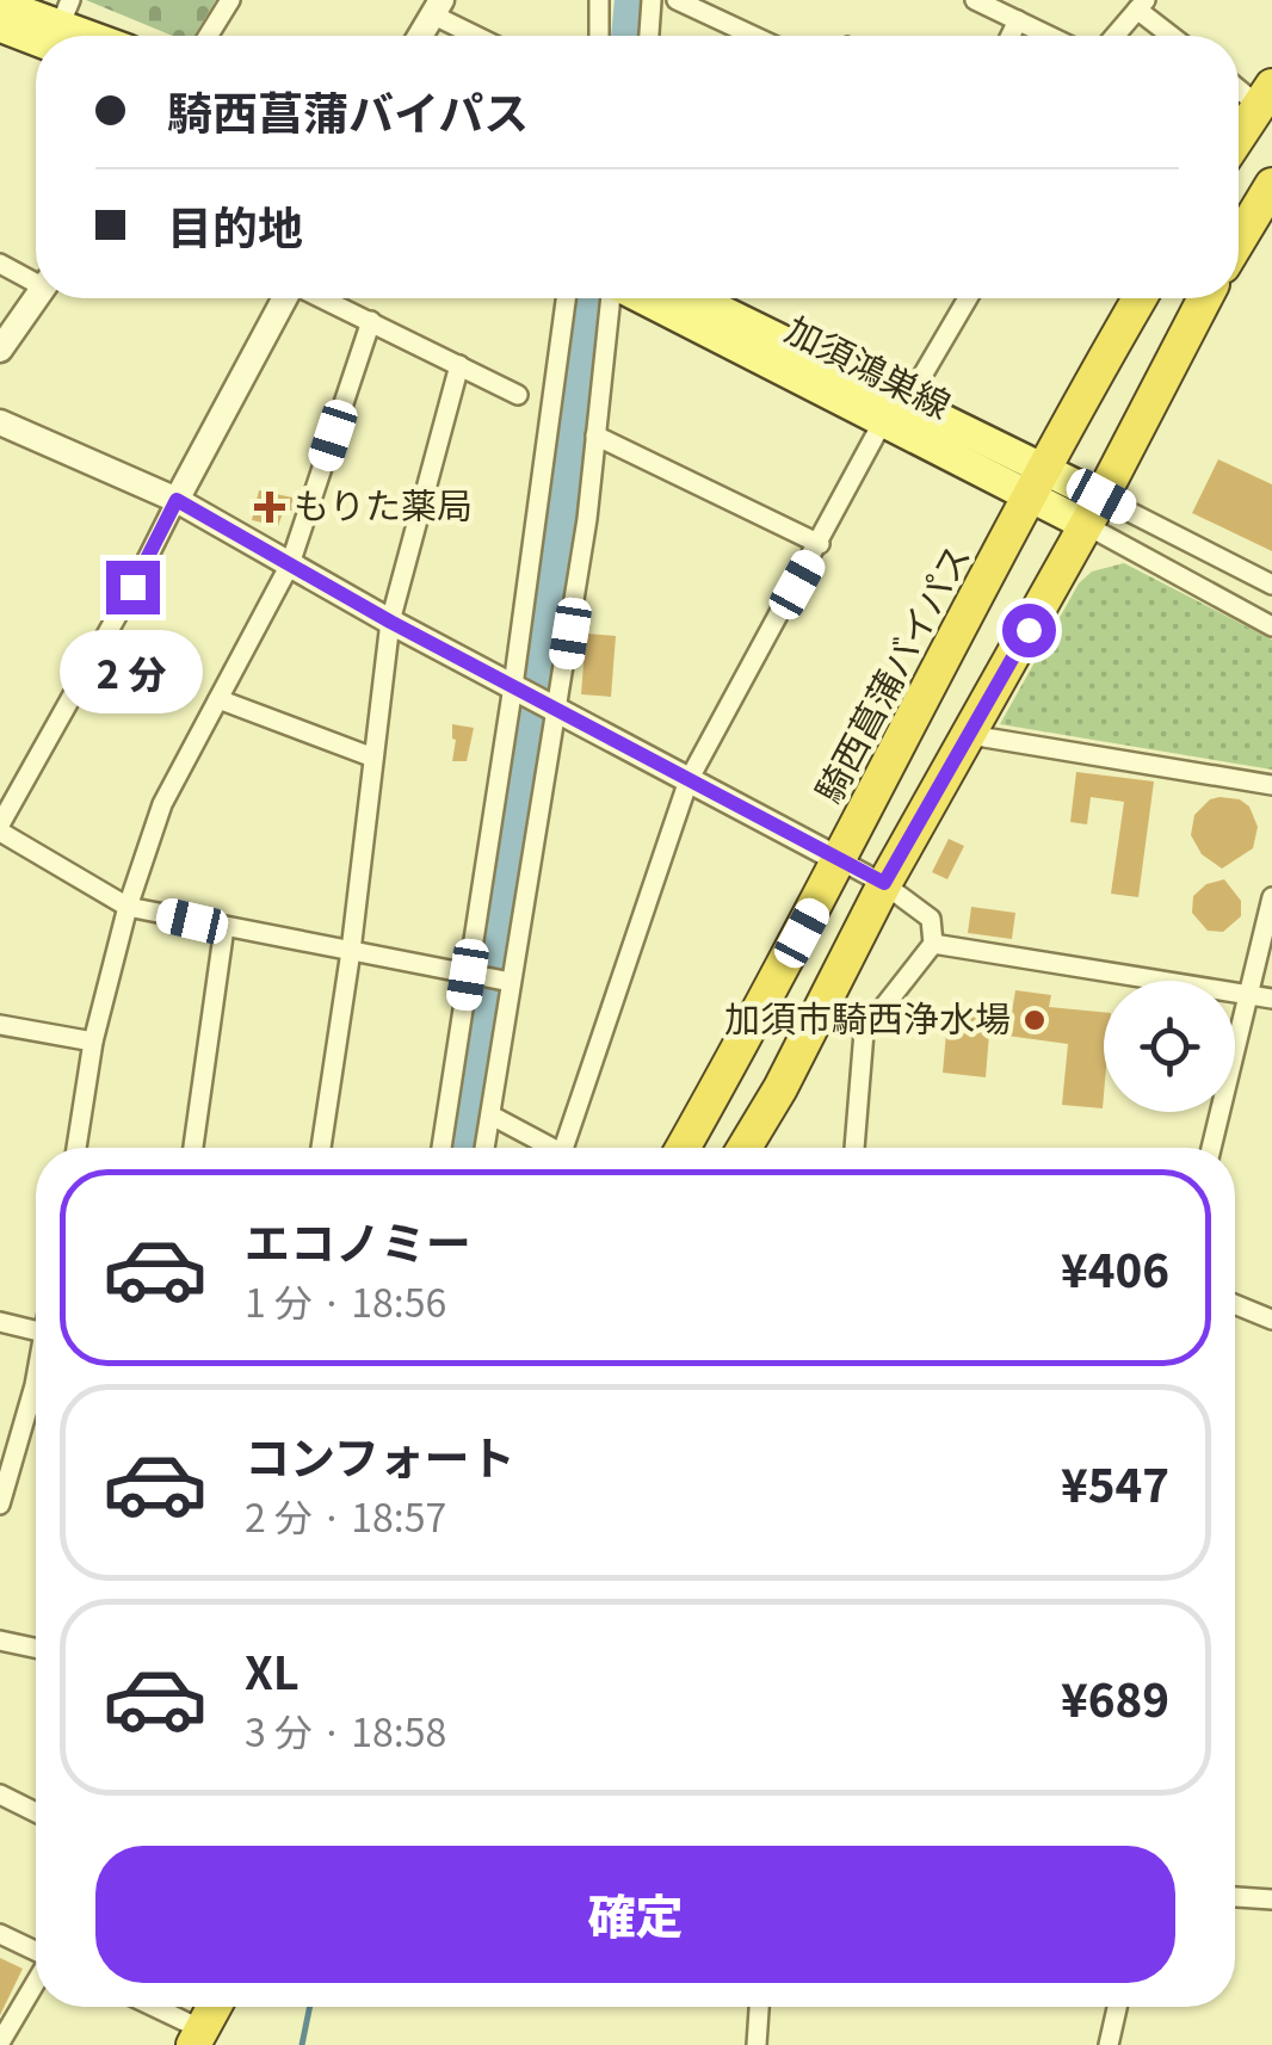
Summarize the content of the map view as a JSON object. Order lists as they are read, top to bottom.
{
  "streets": {
    "highway": ["騎西菖蒲バイパス"],
    "main road": ["加須鴻巣線"]
  },
  "crossings": [
    ["加須鴻巣線", "騎西菖蒲バイパス"]
  ],
  "places": {
    "health": ["もりた薬局"],
    "other": ["加須市騎西浄水場"]
  },
  "page": {
    "banner": ["騎西菖蒲バイパス", "目的地"],
    "bubble": "2 分",
    "list": [
      {
        "name": "エコノミー",
        "note": "1 分 · 18:56",
        "value": "¥406"
      },
      {
        "name": "コンフォート",
        "note": "2 分 · 18:57",
        "value": "¥547"
      },
      {
        "name": "XL",
        "note": "3 分 · 18:58",
        "value": "¥689"
      }
    ],
    "buttons": "確定"
  }
}
